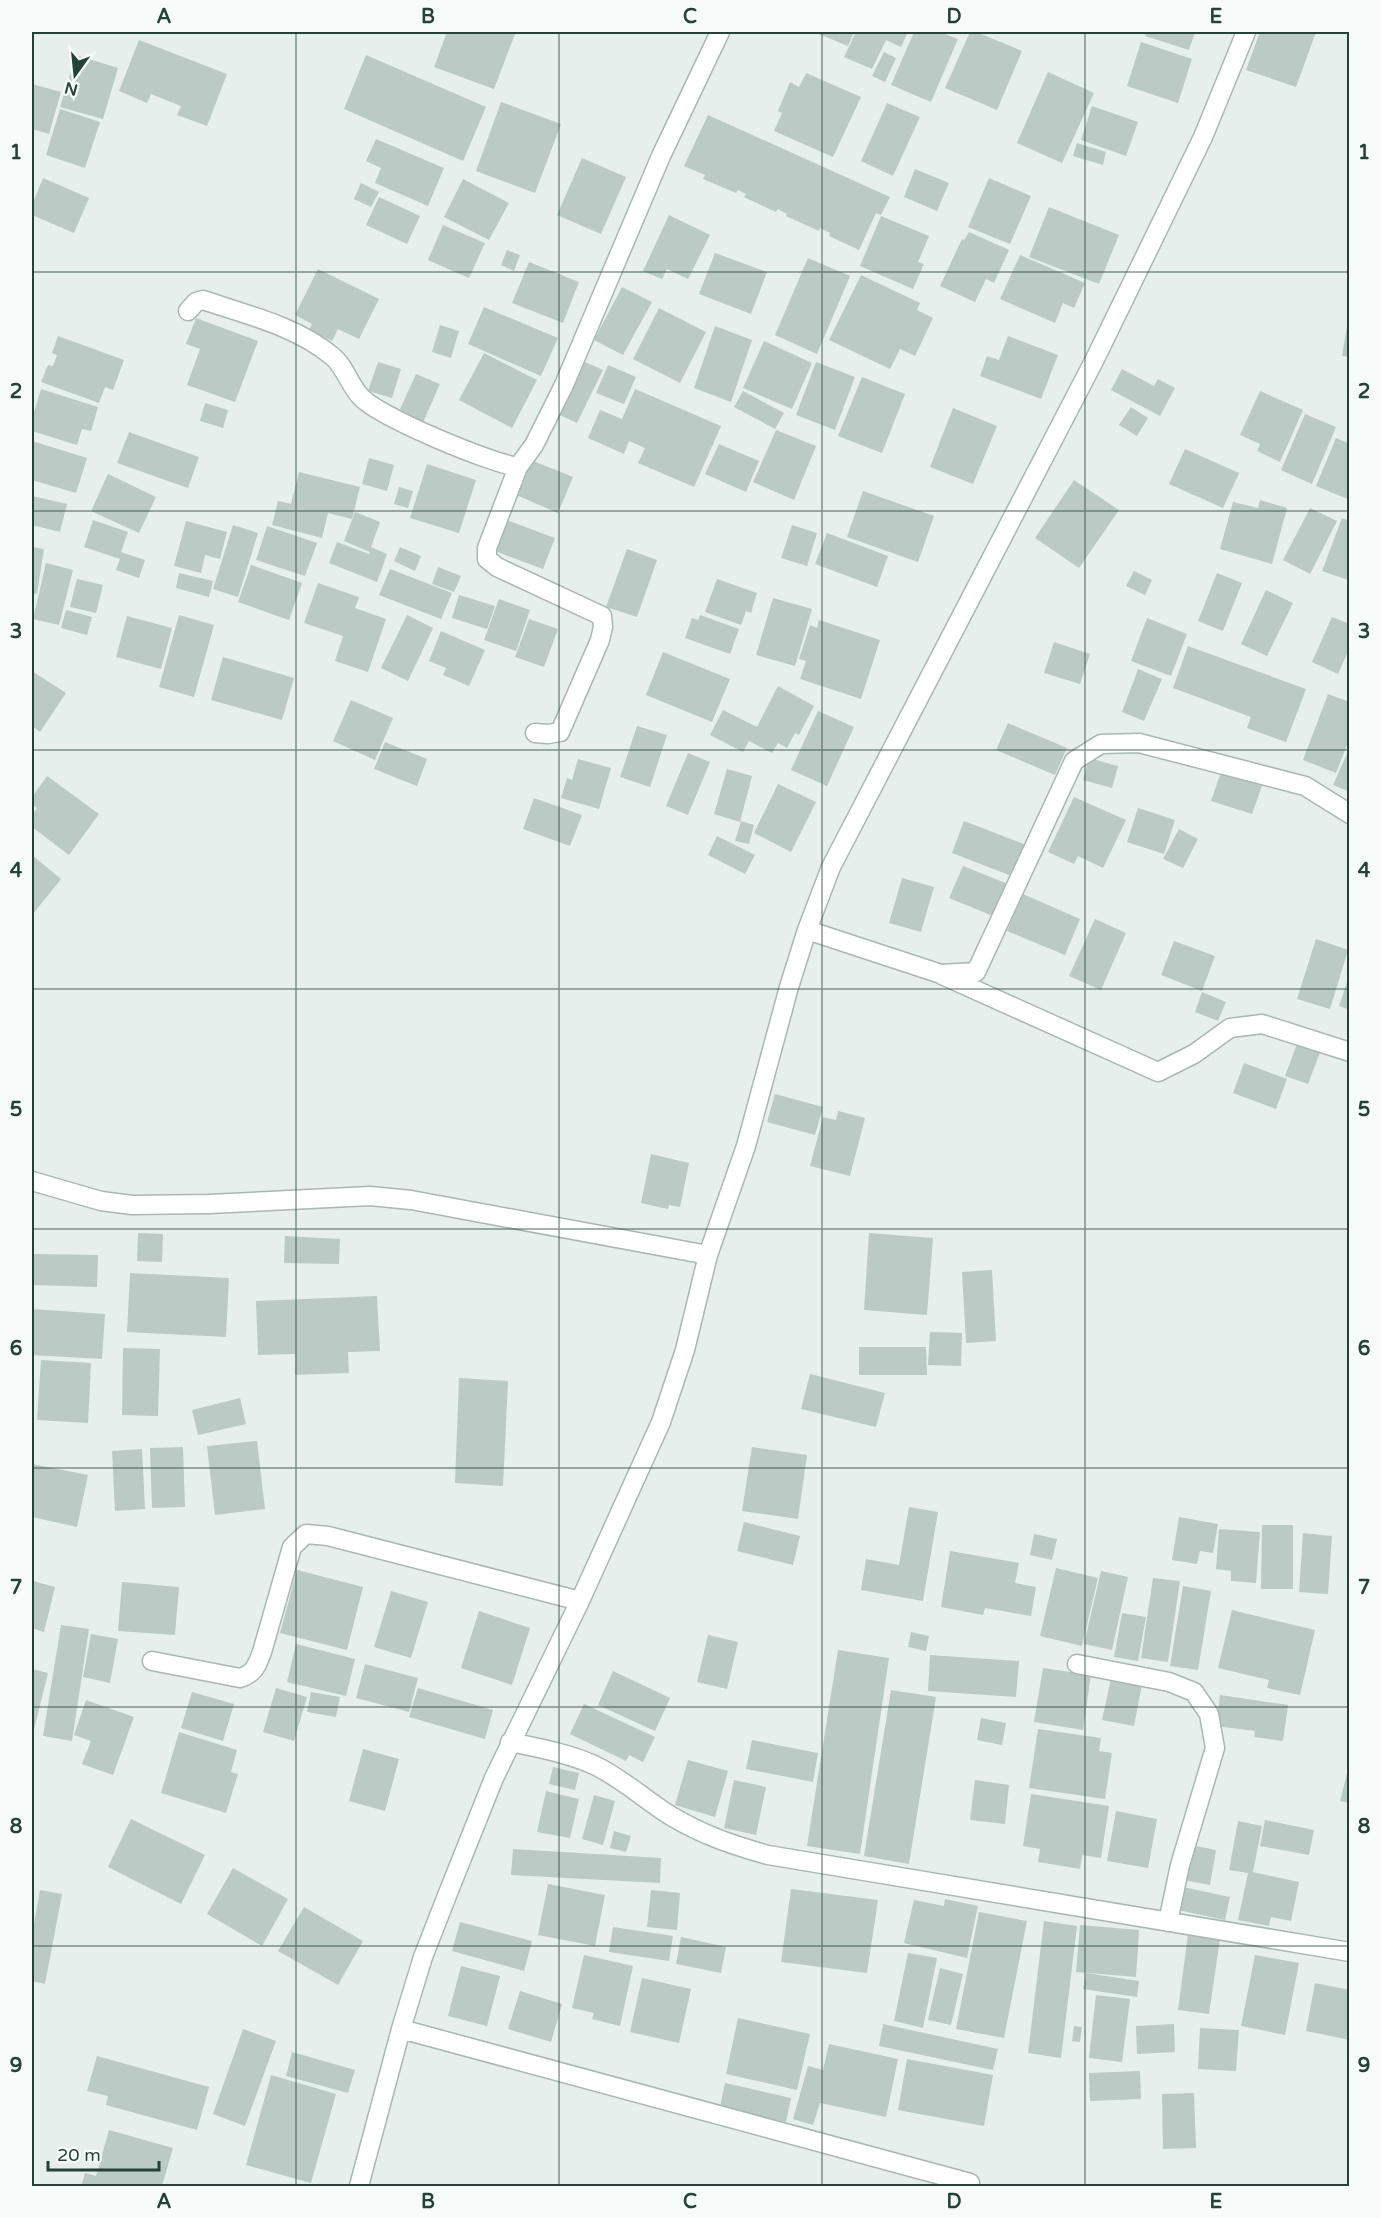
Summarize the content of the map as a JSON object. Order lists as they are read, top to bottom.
{
  "scale_bar": "20 m",
  "north": "bottom",
  "grid": {
    "columns": [
      "A",
      "B",
      "C",
      "D",
      "E"
    ],
    "rows": [
      "1",
      "2",
      "3",
      "4",
      "5",
      "6",
      "7",
      "8",
      "9"
    ]
  }
}
